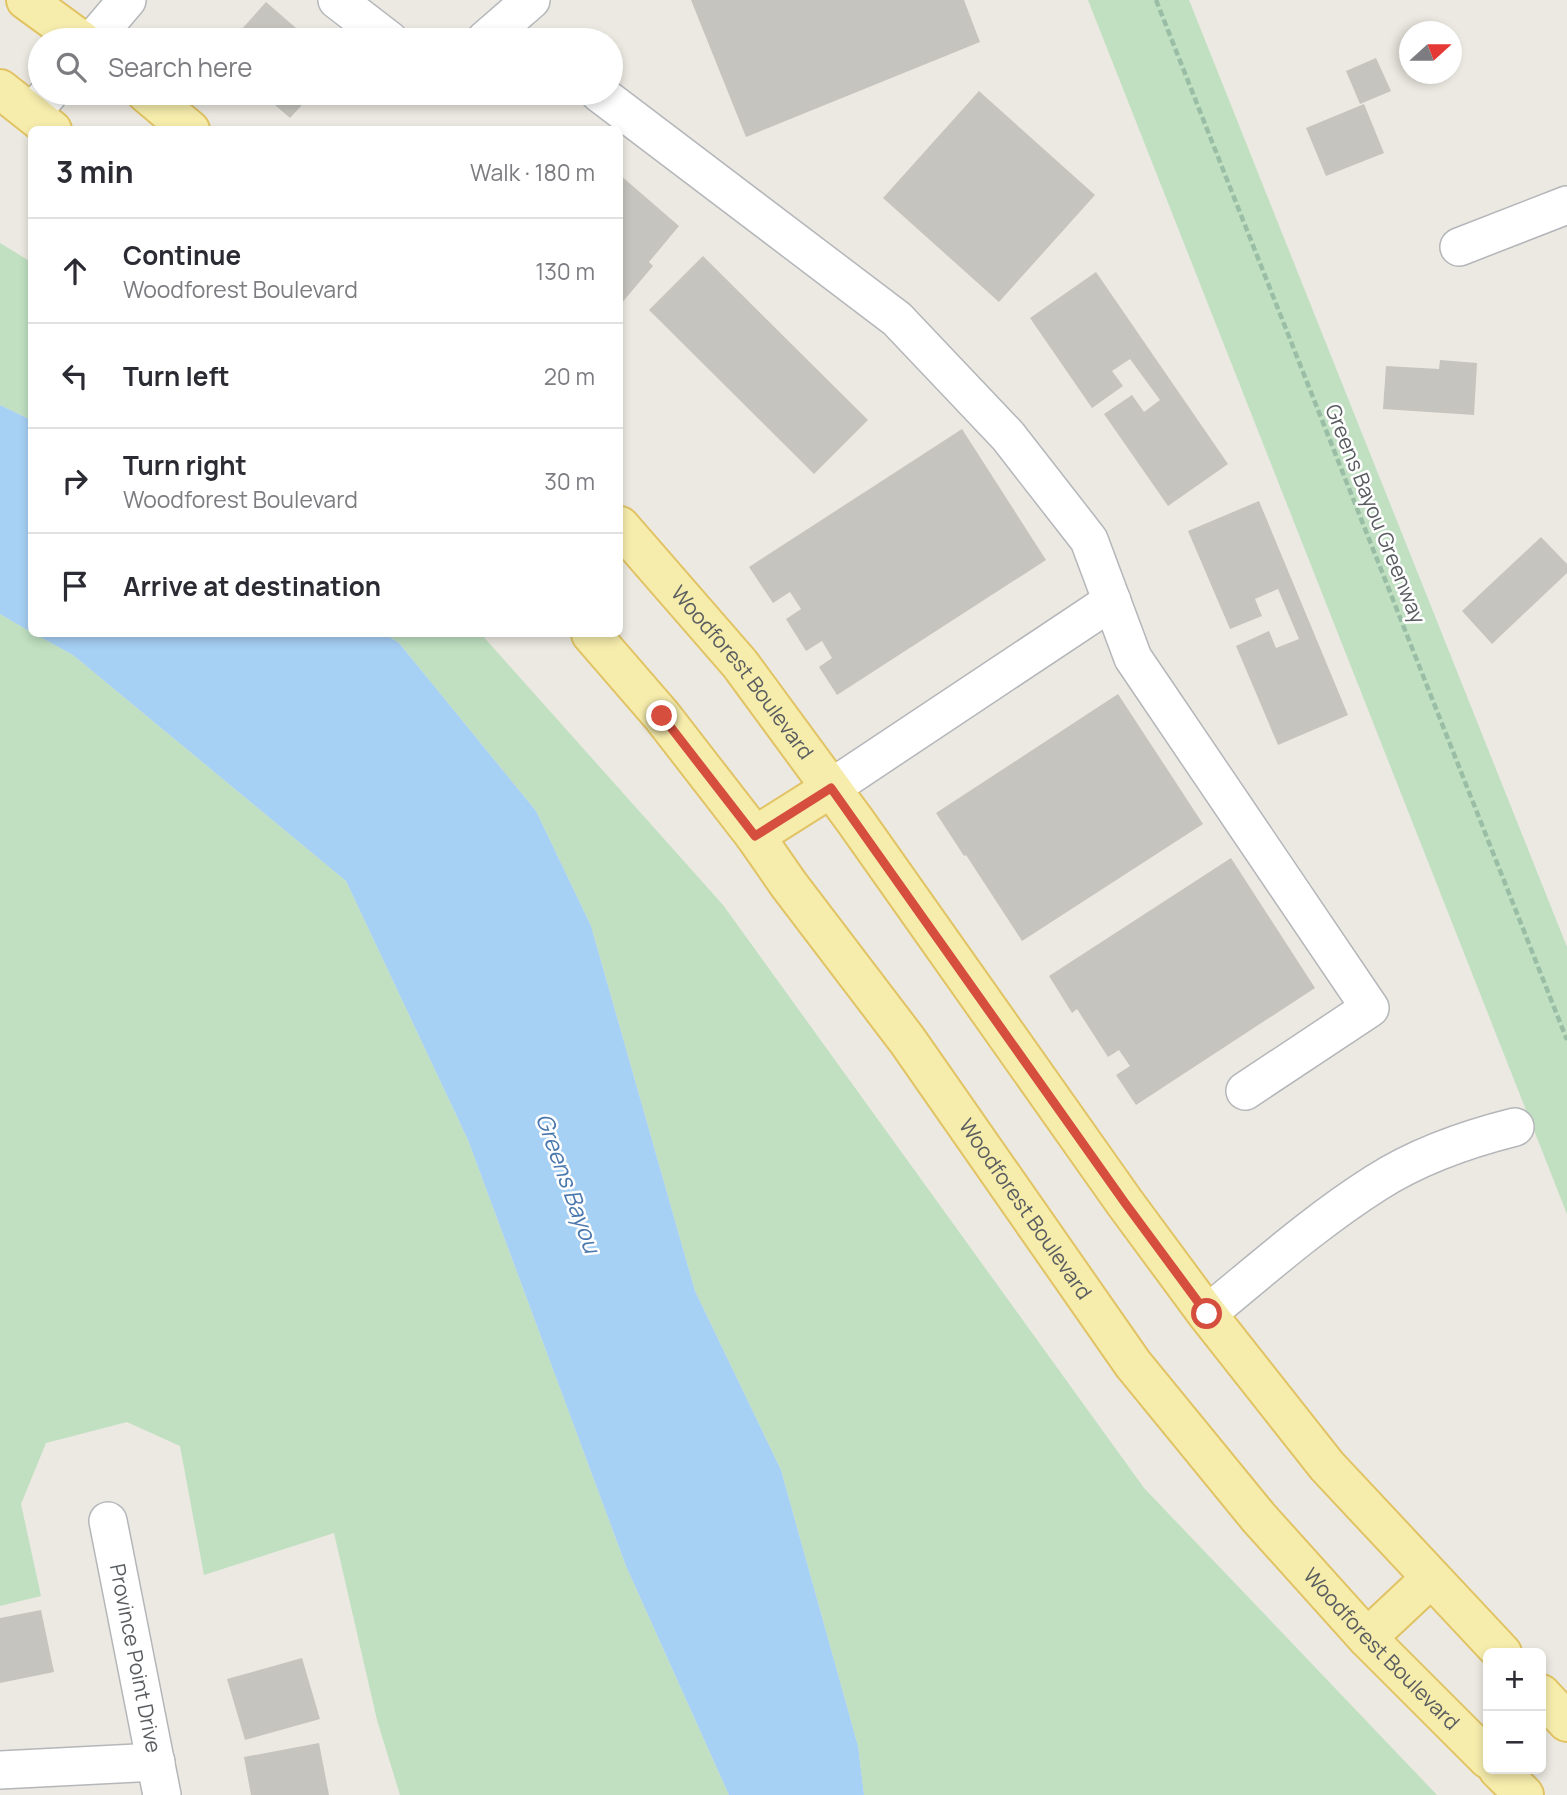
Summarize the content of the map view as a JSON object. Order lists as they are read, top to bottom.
{
  "streets": {
    "main road": ["Woodforest Boulevard"],
    "street": ["Province Point Drive"],
    "path": ["Greens Bayou Greenway"]
  },
  "water": ["Greens Bayou"],
  "north": "right",
  "page": {
    "search": "Search here",
    "heading": ["3 min", "Walk · 180 m"],
    "list": [
      ["Continue", "Woodforest Boulevard", "130 m"],
      ["Turn left", "20 m"],
      ["Turn right", "Woodforest Boulevard", "30 m"],
      "Arrive at destination"
    ],
    "map_buttons": ["+", "−"]
  }
}
